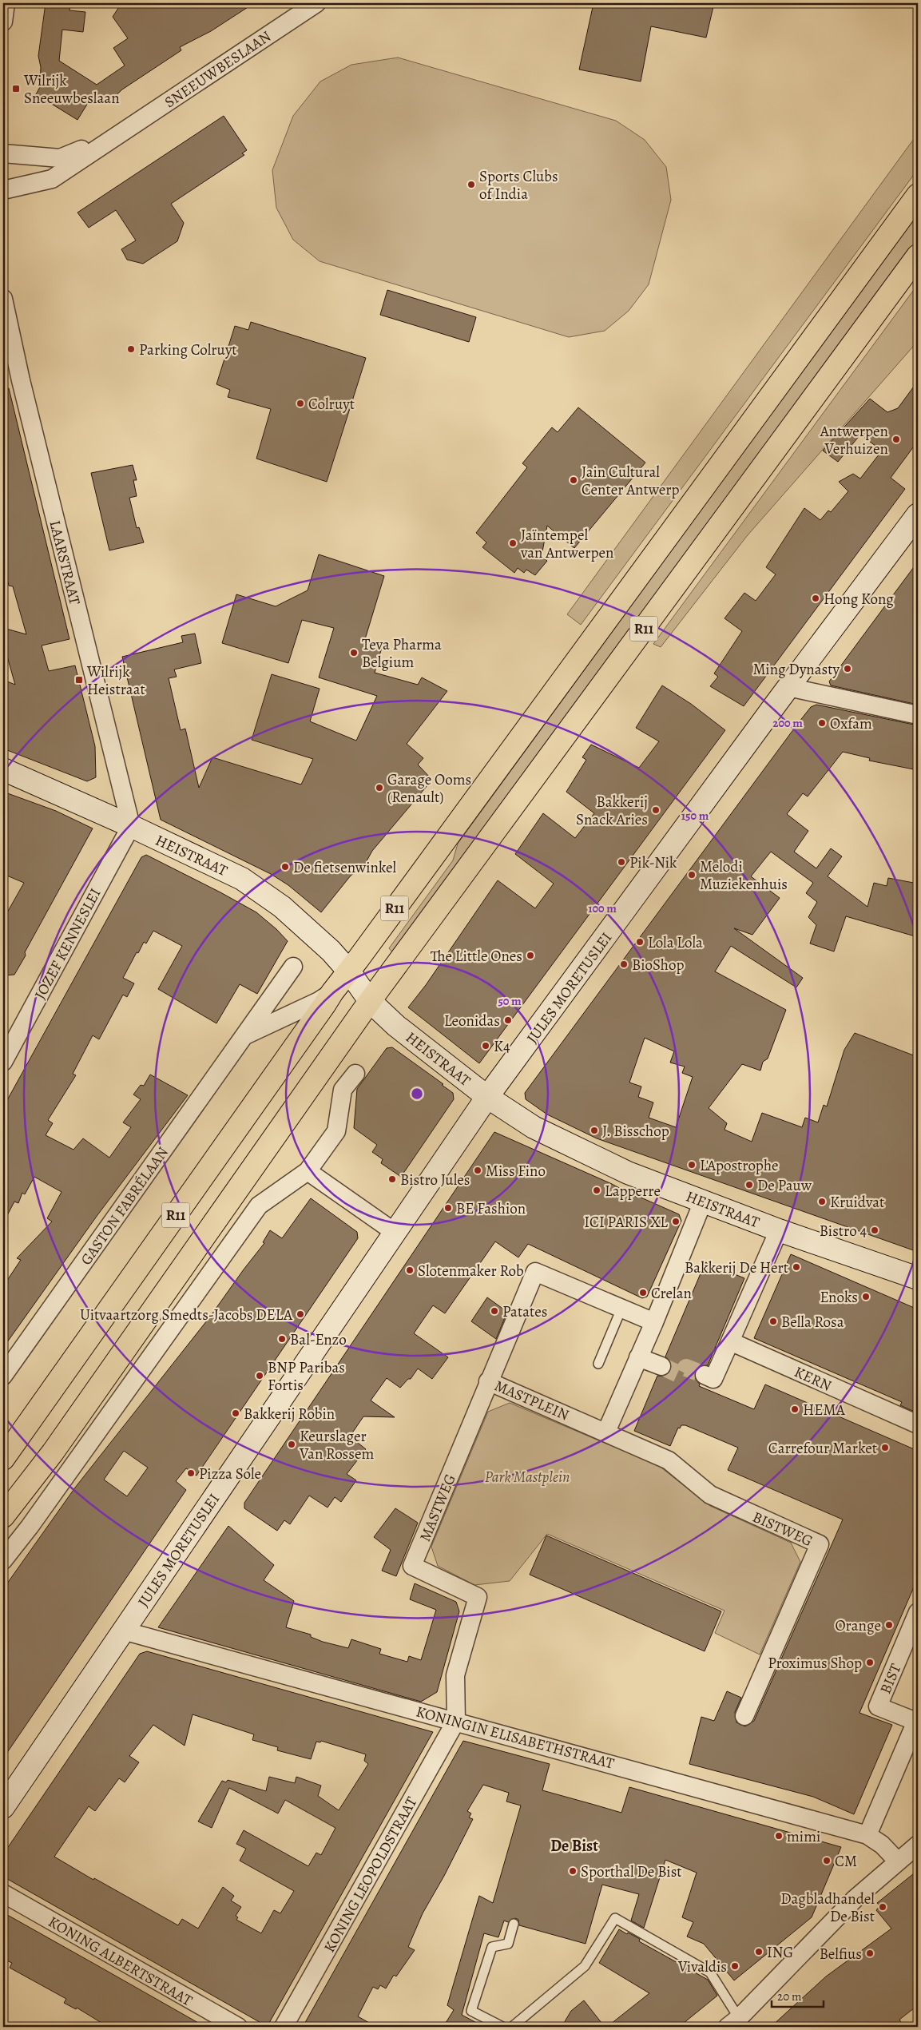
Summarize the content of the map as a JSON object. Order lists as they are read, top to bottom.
{
  "streets": {
    "highway": ["R11"],
    "street": [
      "SNEEUWBESLAAN",
      "LAARSTRAAT",
      "HEISTRAAT",
      "JOZEF KENNESLEI",
      "JULES MORETUSLEI",
      "GASTON FABRÉLAAN",
      "KERN",
      "MASTPLEIN",
      "MASTWEG",
      "BISTWEG",
      "BIST",
      "KONINGIN ELISABETHSTRAAT",
      "KONING LEOPOLDSTRAAT",
      "KONING ALBERTSTRAAT"
    ]
  },
  "crossings": [
    ["LAARSTRAAT", "HEISTRAAT"],
    ["LAARSTRAAT", "JOZEF KENNESLEI"],
    ["R11", "HEISTRAAT"],
    ["R11", "GASTON FABRÉLAAN"],
    ["HEISTRAAT", "JOZEF KENNESLEI"],
    ["HEISTRAAT", "JULES MORETUSLEI"],
    ["JULES MORETUSLEI", "KONINGIN ELISABETHSTRAAT"],
    ["MASTPLEIN", "MASTWEG"],
    ["MASTPLEIN", "BISTWEG"],
    ["MASTWEG", "KONINGIN ELISABETHSTRAAT"],
    ["MASTWEG", "KONING LEOPOLDSTRAAT"],
    ["BIST", "KONINGIN ELISABETHSTRAAT"],
    ["KONINGIN ELISABETHSTRAAT", "KONING LEOPOLDSTRAAT"]
  ],
  "districts": ["De Bist"],
  "parks": ["Park Mastplein"],
  "places": {
    "transit": ["Wilrijk Sneeuwbeslaan", "Wilrijk Heistraat"],
    "other": [
      "Sports Clubs of India",
      "Parking Colruyt",
      "Colruyt",
      "Antwerpen Verhuizen",
      "Jain Cultural Center Antwerp",
      "Jaïntempel van Antwerpen",
      "Hong Kong",
      "Teva Pharma Belgium",
      "Ming Dynasty",
      "Oxfam",
      "Garage Ooms (Renault)",
      "Bakkerij Snack Aries",
      "Pik-Nik",
      "De fietsenwinkel",
      "Melodi Muziekenhuis",
      "Lola Lola",
      "The Little Ones",
      "BioShop",
      "Leonidas",
      "K4",
      "J. Bisschop",
      "L'Apostrophe",
      "Miss Fino",
      "Bistro Jules",
      "De Pauw",
      "Lapperre",
      "Kruidvat",
      "BE Fashion",
      "ICI PARIS XL",
      "Bistro 4",
      "Bakkerij De Hert",
      "Slotenmaker Rob",
      "Crelan",
      "Enoks",
      "Patates",
      "Uitvaartzorg Smedts-Jacobs DELA",
      "Bella Rosa",
      "Bal-Enzo",
      "BNP Paribas Fortis",
      "HEMA",
      "Bakkerij Robin",
      "Keurslager Van Rossem",
      "Carrefour Market",
      "Pizza Sole",
      "Orange",
      "Proximus Shop",
      "mimi",
      "CM",
      "Sporthal De Bist",
      "Dagbladhandel De Bist",
      "ING",
      "Belfius",
      "Vivaldis"
    ]
  },
  "scale_bar": "20 m",
  "rings": [
    "200 m",
    "150 m",
    "100 m",
    "50 m"
  ]
}
